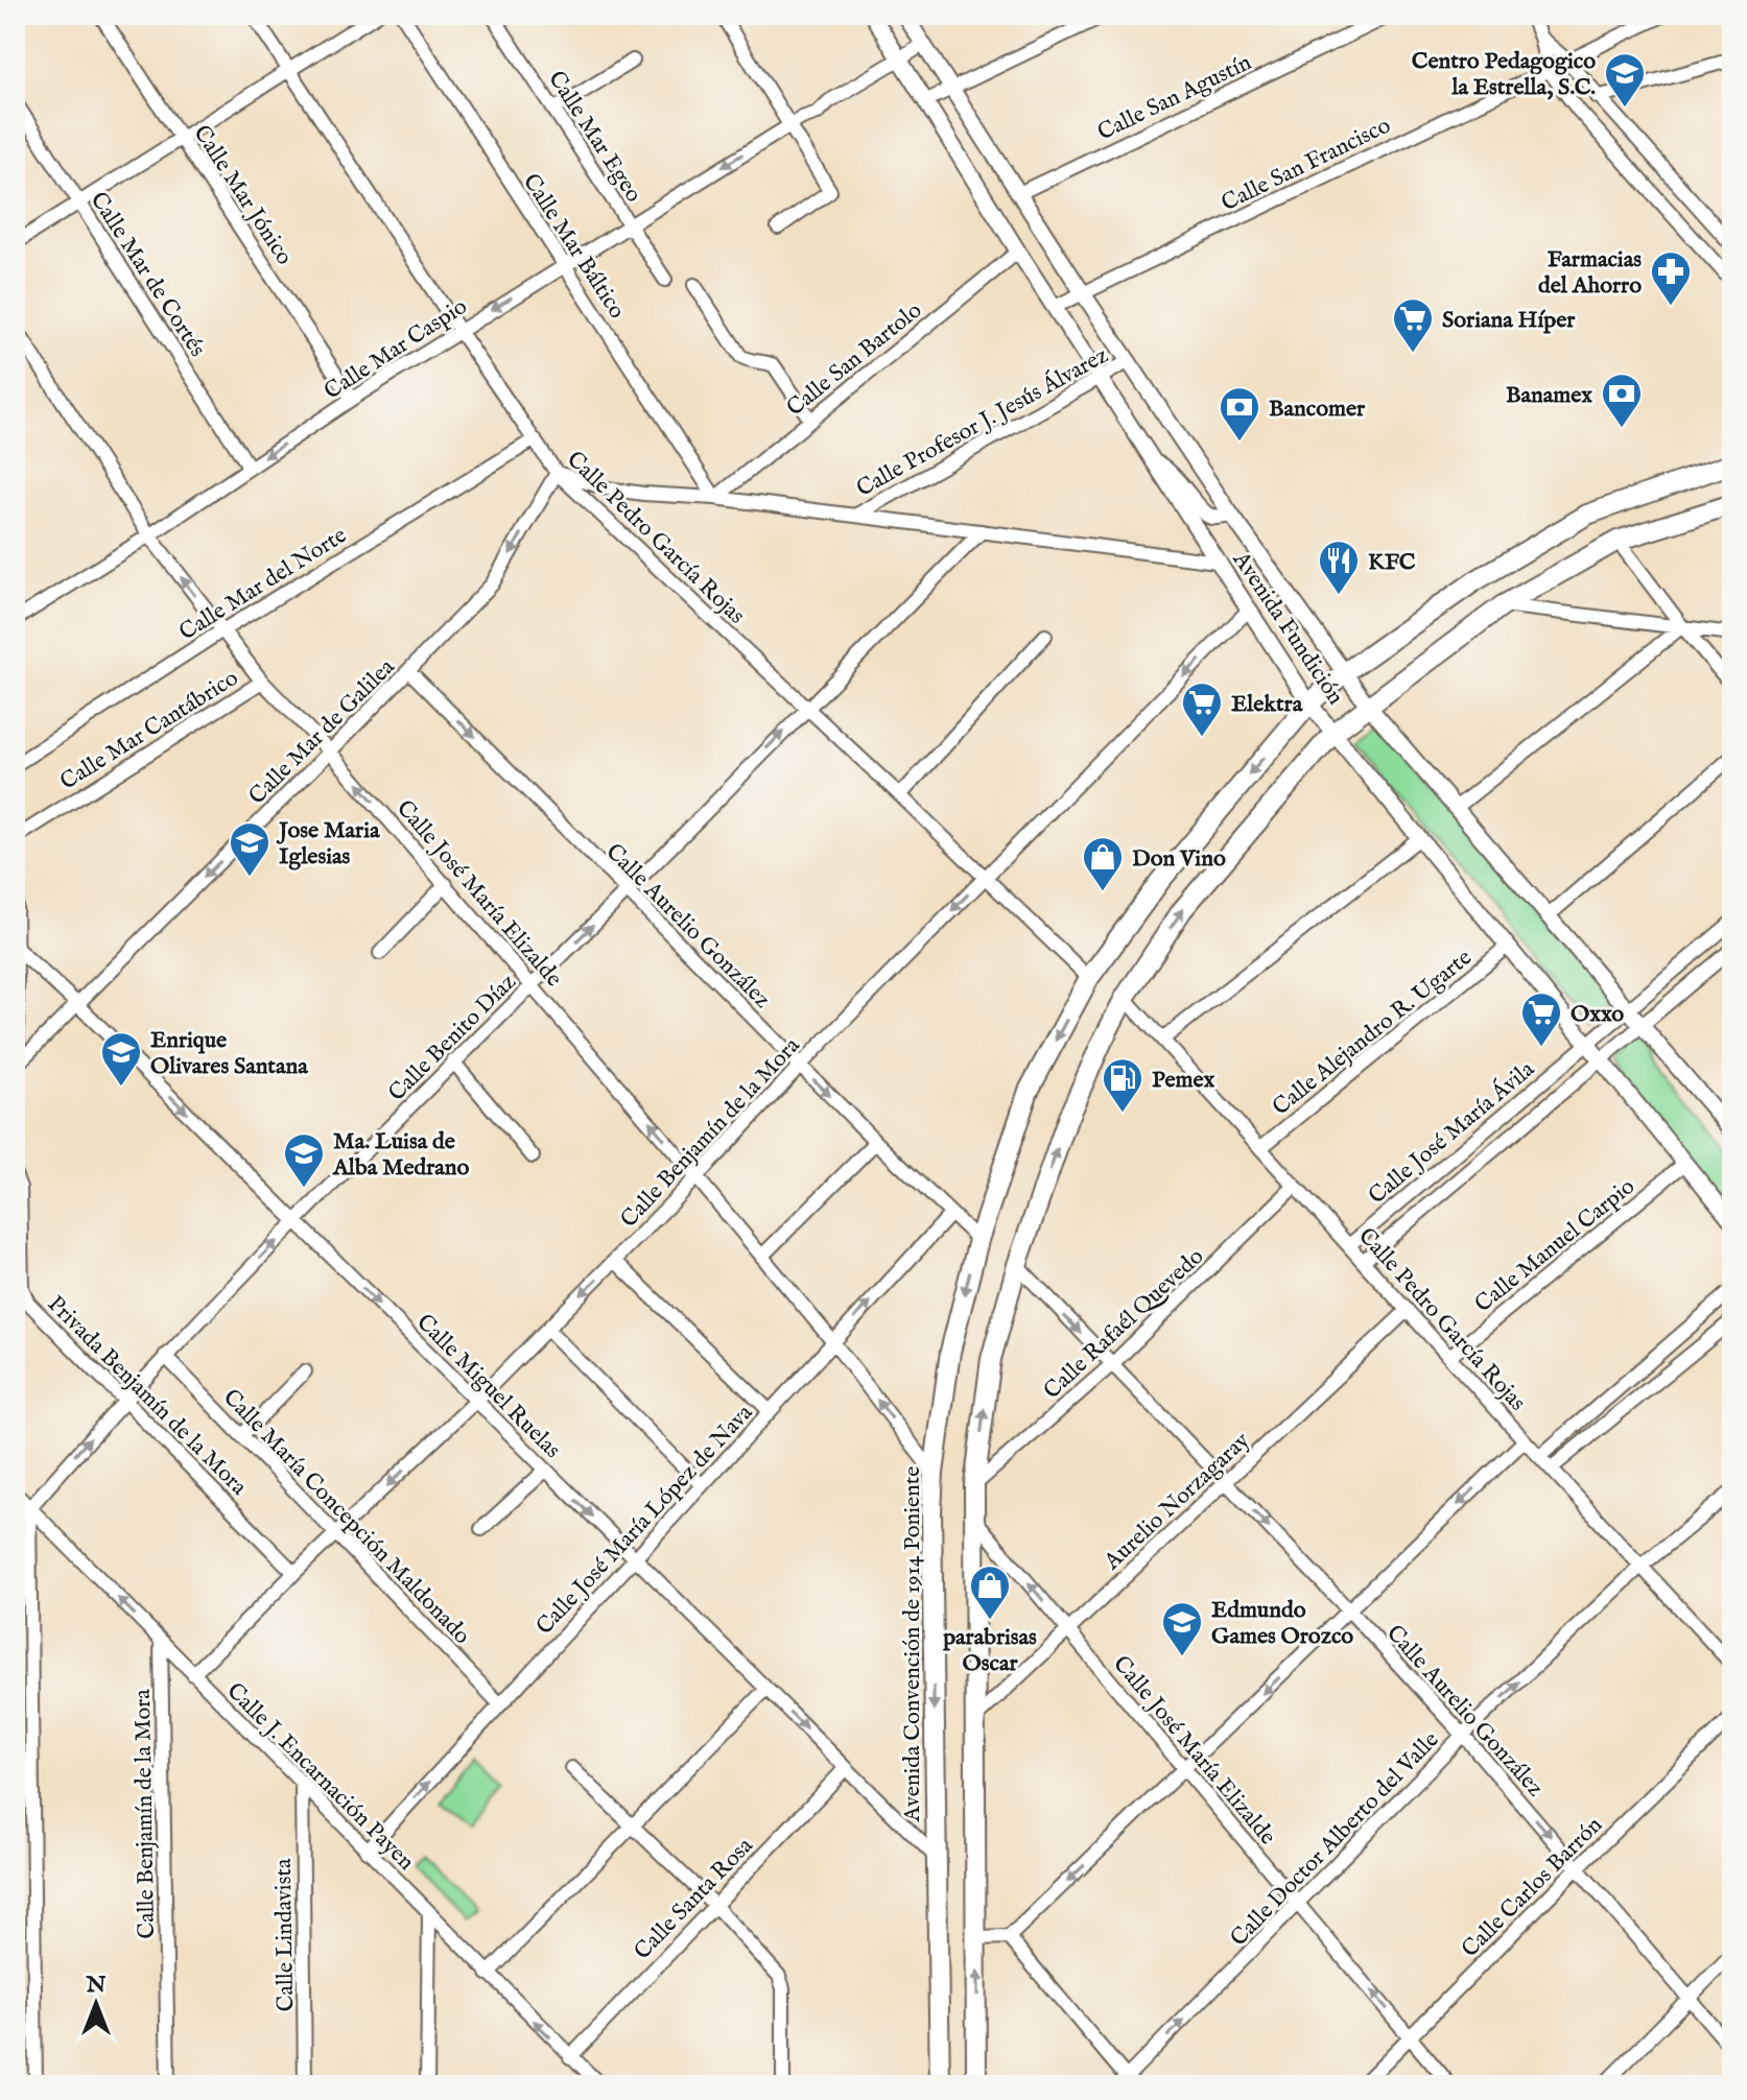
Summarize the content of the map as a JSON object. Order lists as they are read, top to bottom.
{
  "streets": {
    "main road": ["Avenida Convención de 1914 Poniente"],
    "street": [
      "Calle San Agustín",
      "Calle Mar Egeo",
      "Calle San Francisco",
      "Calle Mar Jónico",
      "Calle Mar Báltico",
      "Calle Mar de Cortés",
      "Calle Mar Caspio",
      "Calle San Bartolo",
      "Calle Profesor J. Jesús Álvarez",
      "Calle Pedro García Rojas",
      "Calle Mar del Norte",
      "Avenida Fundición",
      "Calle Mar Cantábrico",
      "Calle Mar de Galilea",
      "Calle José María Elizalde",
      "Calle Aurelio González",
      "Calle Alejandro R. Ugarte",
      "Calle Benito Díaz",
      "Calle Benjamín de la Mora",
      "Calle José María Ávila",
      "Calle Manuel Carpio",
      "Calle Rafaél Quevedo",
      "Calle Miguel Ruelas",
      "Privada Benjamín de la Mora",
      "Aurelio Norzagaray",
      "Calle María Concepción Maldonado",
      "Calle José María López de Nava",
      "Calle J. Encarnación Payen",
      "Calle Doctor Alberto del Valle",
      "Calle Carlos Barrón",
      "Calle Santa Rosa",
      "Calle Lindavista"
    ]
  },
  "crossings": [
    ["Calle San Agustín", "Avenida Fundición"],
    ["Calle Mar Egeo", "Calle Mar Caspio"],
    ["Calle San Francisco", "Avenida Fundición"],
    ["Calle Mar Jónico", "Calle Mar Caspio"],
    ["Calle Mar Báltico", "Calle Mar Caspio"],
    ["Calle Mar Báltico", "Calle San Bartolo"],
    ["Calle Mar de Cortés", "Calle Mar Caspio"],
    ["Calle Mar Caspio", "Calle Pedro García Rojas"],
    ["Calle Mar Caspio", "Avenida Fundición"],
    ["Calle Mar Caspio", "Calle José María Elizalde"],
    ["Calle San Bartolo", "Avenida Fundición"],
    ["Calle Profesor J. Jesús Álvarez", "Avenida Fundición"],
    ["Calle Pedro García Rojas", "Calle Mar del Norte"],
    ["Calle Pedro García Rojas", "Calle Mar de Galilea"],
    ["Calle Pedro García Rojas", "Calle Alejandro R. Ugarte"],
    ["Calle Pedro García Rojas", "Calle Benito Díaz"],
    ["Calle Pedro García Rojas", "Calle Benjamín de la Mora"],
    ["Calle Pedro García Rojas", "Calle José María Ávila"],
    ["Calle Pedro García Rojas", "Calle Manuel Carpio"],
    ["Calle Pedro García Rojas", "Calle Rafaél Quevedo"],
    ["Calle Pedro García Rojas", "Aurelio Norzagaray"],
    ["Calle Pedro García Rojas", "Avenida Convención de 1914 Poniente"],
    ["Calle Pedro García Rojas", "Calle Doctor Alberto del Valle"],
    ["Calle Mar del Norte", "Calle José María Elizalde"],
    ["Avenida Fundición", "Calle Alejandro R. Ugarte"],
    ["Avenida Fundición", "Calle Benjamín de la Mora"],
    ["Avenida Fundición", "Calle José María Ávila"],
    ["Avenida Fundición", "Calle Manuel Carpio"],
    ["Avenida Fundición", "Avenida Convención de 1914 Poniente"],
    ["Calle Mar Cantábrico", "Calle José María Elizalde"],
    ["Calle Mar de Galilea", "Calle José María Elizalde"],
    ["Calle Mar de Galilea", "Calle Aurelio González"],
    ["Calle Mar de Galilea", "Calle Miguel Ruelas"],
    ["Calle José María Elizalde", "Calle Benito Díaz"],
    ["Calle José María Elizalde", "Calle Benjamín de la Mora"],
    ["Calle José María Elizalde", "Aurelio Norzagaray"],
    ["Calle José María Elizalde", "Calle José María López de Nava"],
    ["Calle José María Elizalde", "Avenida Convención de 1914 Poniente"],
    ["Calle José María Elizalde", "Calle Doctor Alberto del Valle"],
    ["Calle José María Elizalde", "Calle Carlos Barrón"],
    ["Calle Aurelio González", "Calle Benito Díaz"],
    ["Calle Aurelio González", "Calle Benjamín de la Mora"],
    ["Calle Aurelio González", "Calle Rafaél Quevedo"],
    ["Calle Aurelio González", "Aurelio Norzagaray"],
    ["Calle Aurelio González", "Calle José María López de Nava"],
    ["Calle Aurelio González", "Avenida Convención de 1914 Poniente"],
    ["Calle Aurelio González", "Calle Doctor Alberto del Valle"],
    ["Calle Aurelio González", "Calle Carlos Barrón"],
    ["Calle Benito Díaz", "Calle Miguel Ruelas"],
    ["Calle Benito Díaz", "Privada Benjamín de la Mora"],
    ["Calle Benito Díaz", "Calle María Concepción Maldonado"],
    ["Calle Benito Díaz", "Calle J. Encarnación Payen"],
    ["Calle Benjamín de la Mora", "Calle Miguel Ruelas"],
    ["Calle Benjamín de la Mora", "Privada Benjamín de la Mora"],
    ["Calle Benjamín de la Mora", "Calle María Concepción Maldonado"],
    ["Calle Benjamín de la Mora", "Calle J. Encarnación Payen"],
    ["Calle Miguel Ruelas", "Calle José María López de Nava"],
    ["Calle Miguel Ruelas", "Avenida Convención de 1914 Poniente"],
    ["Calle Miguel Ruelas", "Calle Santa Rosa"],
    ["Calle María Concepción Maldonado", "Calle José María López de Nava"],
    ["Calle José María López de Nava", "Calle J. Encarnación Payen"],
    ["Calle J. Encarnación Payen", "Calle Santa Rosa"],
    ["Calle J. Encarnación Payen", "Calle Lindavista"]
  ],
  "one_way": [
    "Calle Mar Caspio",
    "Calle Mar de Galilea",
    "Calle José María Elizalde",
    "Calle Aurelio González",
    "Calle Benito Díaz",
    "Calle Benjamín de la Mora",
    "Calle Miguel Ruelas",
    "Calle J. Encarnación Payen",
    "Calle Doctor Alberto del Valle"
  ],
  "places": {
    "school or university": [
      "Centro Pedagogico la Estrella, S.C.",
      "Jose Maria Iglesias",
      "Enrique Olivares Santana",
      "Ma. Luisa de Alba Medrano",
      "Edmundo Games Orozco"
    ],
    "pharmacy": ["Farmacias del Ahorro"],
    "supermarket": ["Soriana Híper", "Elektra", "Oxxo"],
    "bank": ["Banamex", "Bancomer"],
    "restaurant": ["KFC"],
    "shop": ["Don Vino", "parabrisas Oscar"],
    "fuel station": ["Pemex"]
  },
  "north": "top"
}
